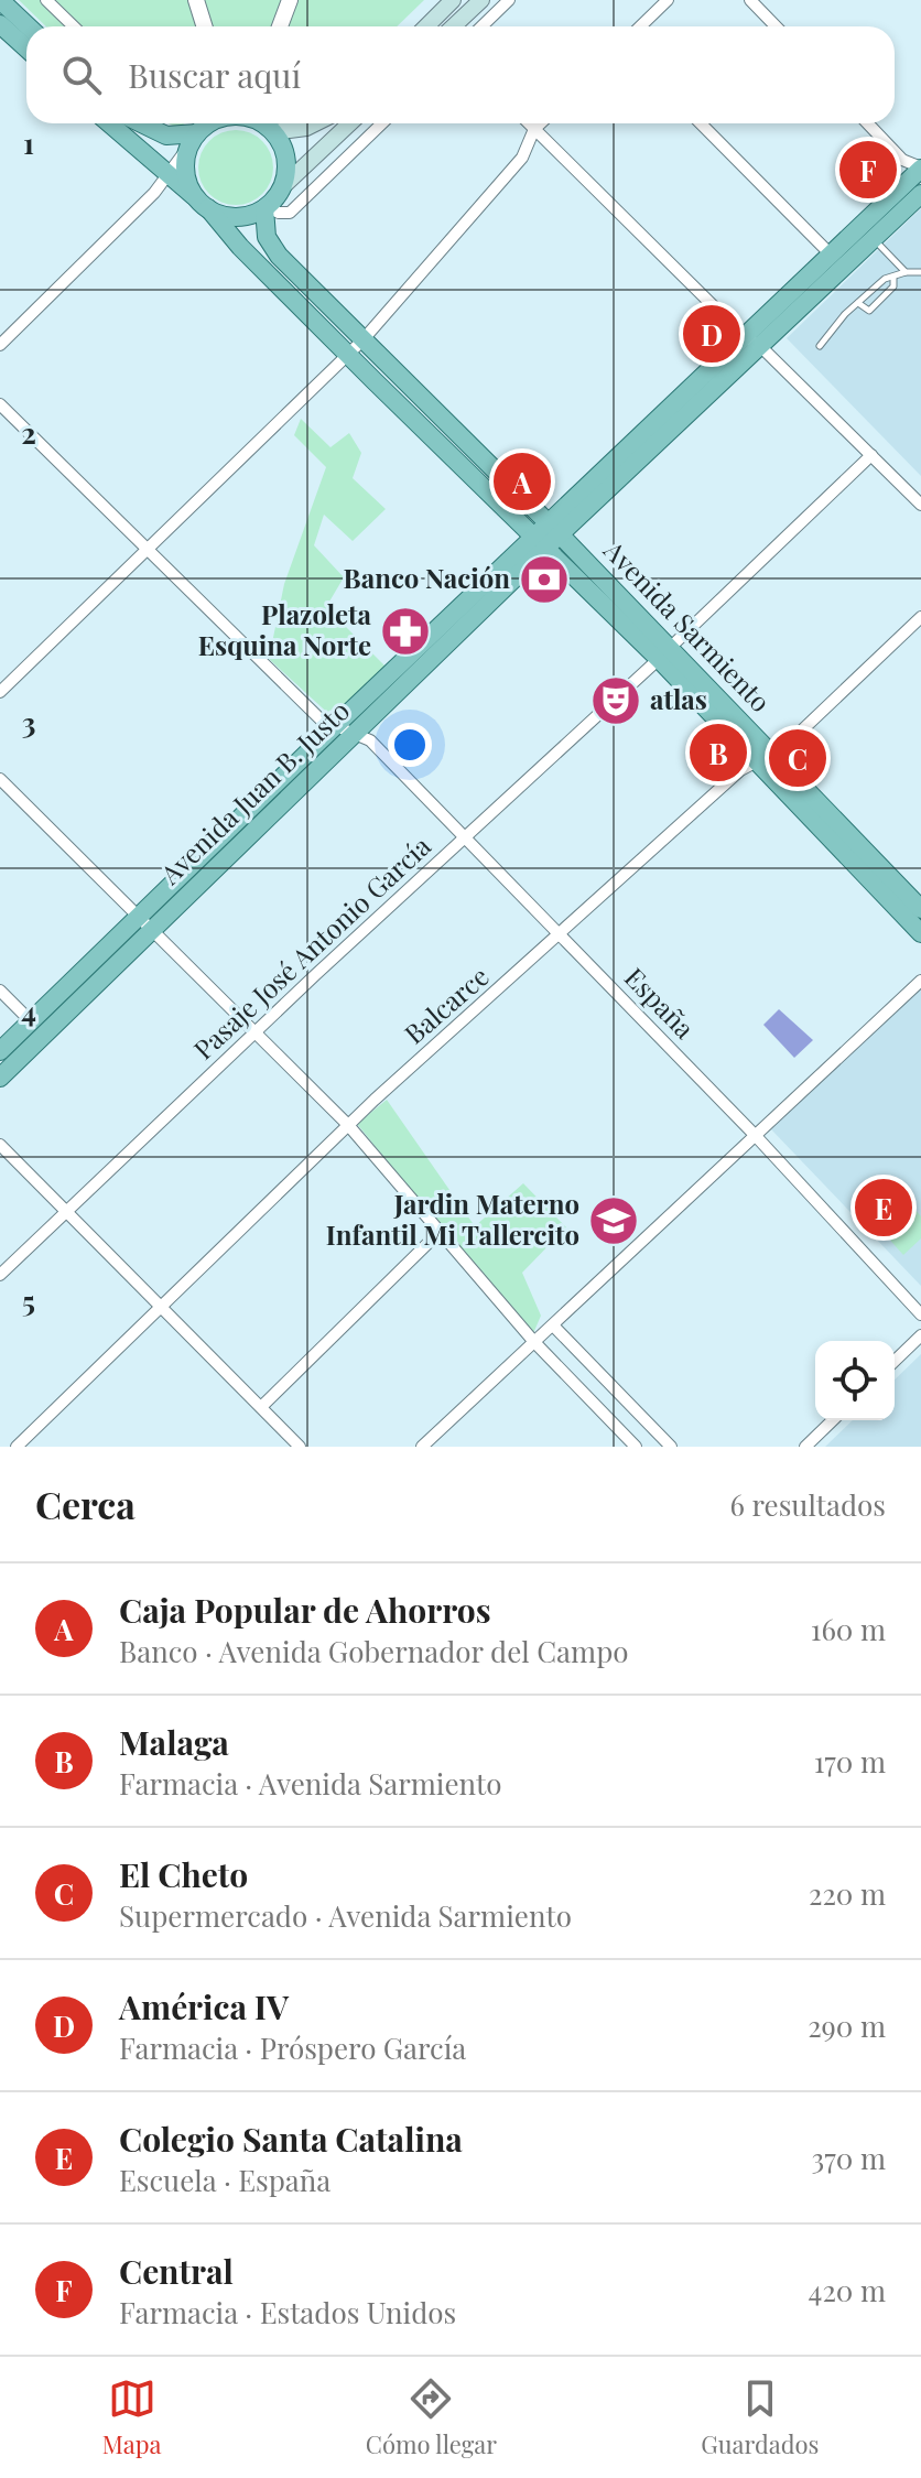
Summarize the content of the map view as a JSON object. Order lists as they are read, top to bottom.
{
  "streets": {
    "main road": ["Avenida Sarmiento", "Avenida Juan B. Justo"],
    "street": ["Pasaje José Antonio García", "España", "Balcarce"]
  },
  "crossings": [
    ["Avenida Sarmiento", "Avenida Juan B. Justo"],
    ["Avenida Sarmiento", "Pasaje José Antonio García"],
    ["Avenida Sarmiento", "Balcarce"],
    ["Avenida Juan B. Justo", "España"],
    ["Pasaje José Antonio García", "España"],
    ["España", "Balcarce"]
  ],
  "places": {
    "bank": ["Banco Nación"],
    "pharmacy": ["Plazoleta Esquina Norte"],
    "theatre": ["atlas"],
    "school or university": ["Jardin Materno Infantil Mi Tallercito"]
  },
  "page": {
    "search": "Buscar aquí",
    "pins": [
      "F",
      "D",
      "A",
      "B",
      "C",
      "E"
    ],
    "heading": ["Cerca", "6 resultados"],
    "list": [
      {
        "mark": "A",
        "name": "Caja Popular de Ahorros",
        "note": "Banco · Avenida Gobernador del Campo",
        "value": "160 m"
      },
      {
        "mark": "B",
        "name": "Malaga",
        "note": "Farmacia · Avenida Sarmiento",
        "value": "170 m"
      },
      {
        "mark": "C",
        "name": "El Cheto",
        "note": "Supermercado · Avenida Sarmiento",
        "value": "220 m"
      },
      {
        "mark": "D",
        "name": "América IV",
        "note": "Farmacia · Próspero García",
        "value": "290 m"
      },
      {
        "mark": "E",
        "name": "Colegio Santa Catalina",
        "note": "Escuela · España",
        "value": "370 m"
      },
      {
        "mark": "F",
        "name": "Central",
        "note": "Farmacia · Estados Unidos",
        "value": "420 m"
      }
    ],
    "nav": ["Mapa", "Cómo llegar", "Guardados"]
  },
  "grid": {
    "rows": [
      "1",
      "2",
      "3",
      "4",
      "5"
    ]
  }
}
